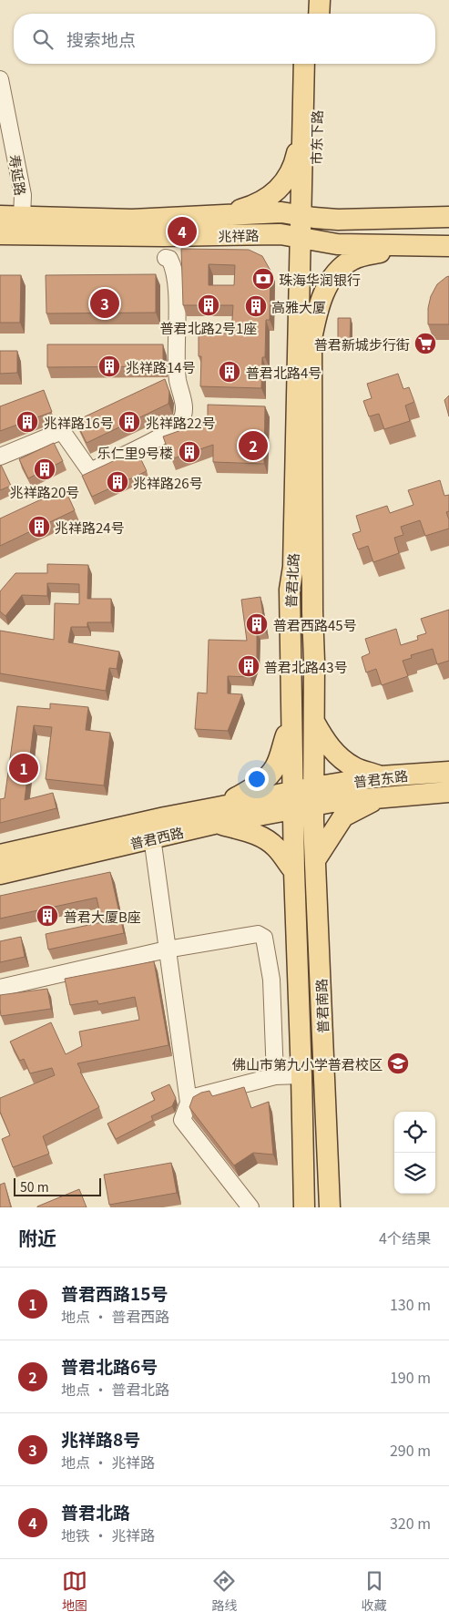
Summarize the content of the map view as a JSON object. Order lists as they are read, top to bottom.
{
  "streets": {
    "main road": [
      "市东下路",
      "兆祥路",
      "普君北路",
      "普君东路",
      "普君西路",
      "普君南路"
    ],
    "street": ["寿延路"]
  },
  "crossings": [
    ["市东下路", "兆祥路"],
    ["市东下路", "普君北路"],
    ["寿延路", "兆祥路"],
    ["兆祥路", "普君北路"],
    ["普君北路", "普君东路"],
    ["普君北路", "普君西路"],
    ["普君北路", "普君南路"],
    ["普君东路", "普君西路"],
    ["普君东路", "普君南路"],
    ["普君西路", "普君南路"]
  ],
  "places": {
    "bank": ["珠海华润银行"],
    "building": [
      "普君北路2号1座",
      "高雅大厦",
      "兆祥路14号",
      "普君北路4号",
      "兆祥路16号",
      "兆祥路22号",
      "乐仁里9号楼",
      "兆祥路20号",
      "兆祥路26号",
      "兆祥路24号",
      "普君西路45号",
      "普君北路43号",
      "普君大厦B座"
    ],
    "supermarket": ["普君新城步行街"],
    "school or university": ["佛山市第九小学普君校区"]
  },
  "scale_bar": "50 m",
  "page": {
    "search": "搜索地点",
    "pins": [
      "4",
      "3",
      "2",
      "1"
    ],
    "scale": "50 m",
    "heading": ["附近", "4个结果"],
    "list": [
      {
        "mark": "1",
        "name": "普君西路15号",
        "note": "地点 · 普君西路",
        "value": "130 m"
      },
      {
        "mark": "2",
        "name": "普君北路6号",
        "note": "地点 · 普君北路",
        "value": "190 m"
      },
      {
        "mark": "3",
        "name": "兆祥路8号",
        "note": "地点 · 兆祥路",
        "value": "290 m"
      },
      {
        "mark": "4",
        "name": "普君北路",
        "note": "地铁 · 兆祥路",
        "value": "320 m"
      }
    ],
    "nav": ["地图", "路线", "收藏"]
  }
}
